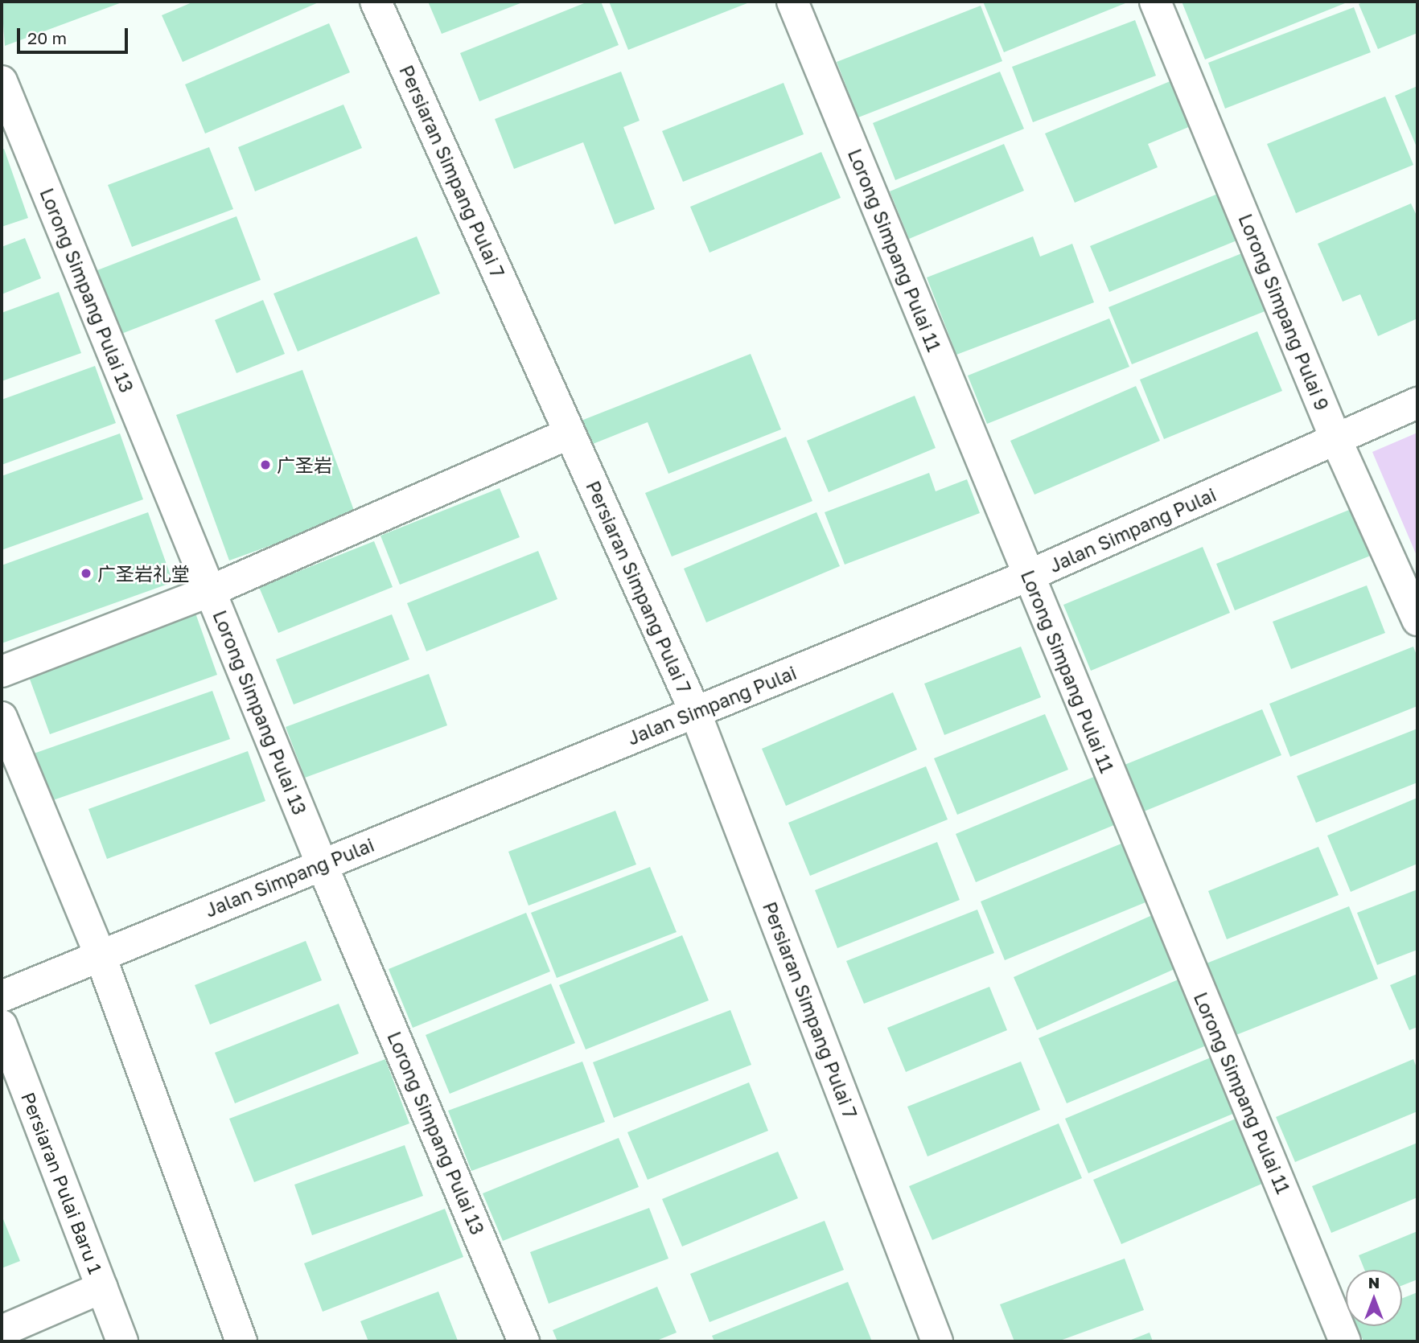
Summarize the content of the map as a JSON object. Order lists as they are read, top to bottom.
{
  "streets": {
    "street": [
      "Persiaran Simpang Pulai 7",
      "Lorong Simpang Pulai 11",
      "Lorong Simpang Pulai 13",
      "Lorong Simpang Pulai 9",
      "Jalan Simpang Pulai",
      "Persiaran Pulai Baru 1"
    ]
  },
  "crossings": [
    ["Persiaran Simpang Pulai 7", "Jalan Simpang Pulai"],
    ["Lorong Simpang Pulai 11", "Jalan Simpang Pulai"],
    ["Lorong Simpang Pulai 13", "Jalan Simpang Pulai"],
    ["Lorong Simpang Pulai 9", "Jalan Simpang Pulai"]
  ],
  "places": ["广圣岩", "广圣岩礼堂"],
  "scale_bar": "20 m",
  "north": "top"
}
